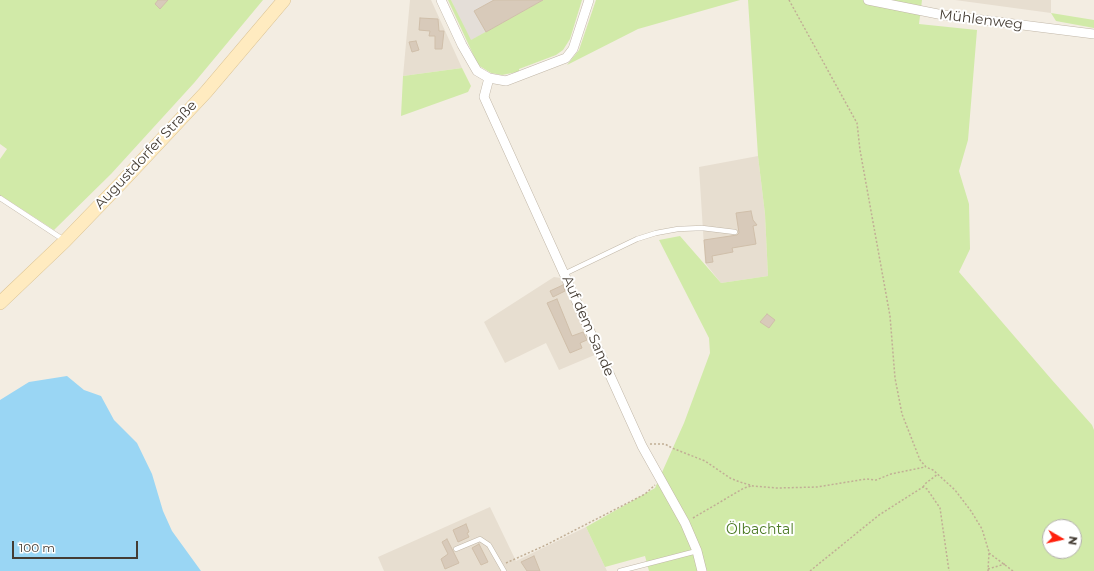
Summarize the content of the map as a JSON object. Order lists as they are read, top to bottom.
{
  "streets": {
    "main road": ["Augustdorfer Straße"],
    "street": ["Mühlenweg", "Auf dem Sande"]
  },
  "parks": ["Ölbachtal"],
  "scale_bar": "100 m",
  "north": "right"
}
